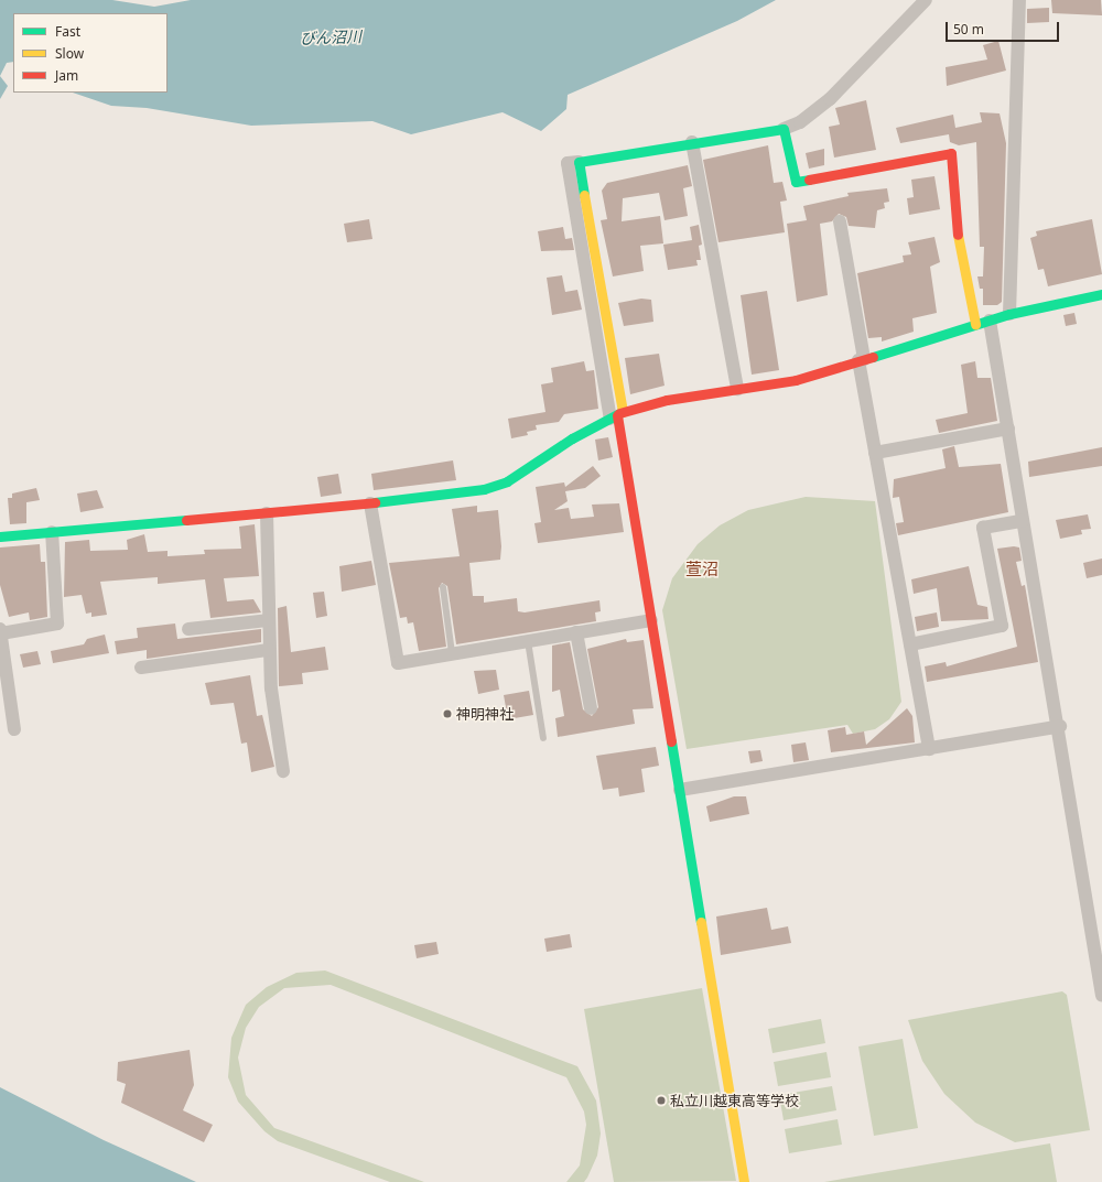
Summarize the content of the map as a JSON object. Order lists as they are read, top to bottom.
{
  "districts": ["萱沼"],
  "water": ["びん沼川"],
  "places": ["神明神社", "私立川越東高等学校"],
  "legend": ["Fast", "Slow", "Jam"],
  "scale_bar": "50 m"
}
